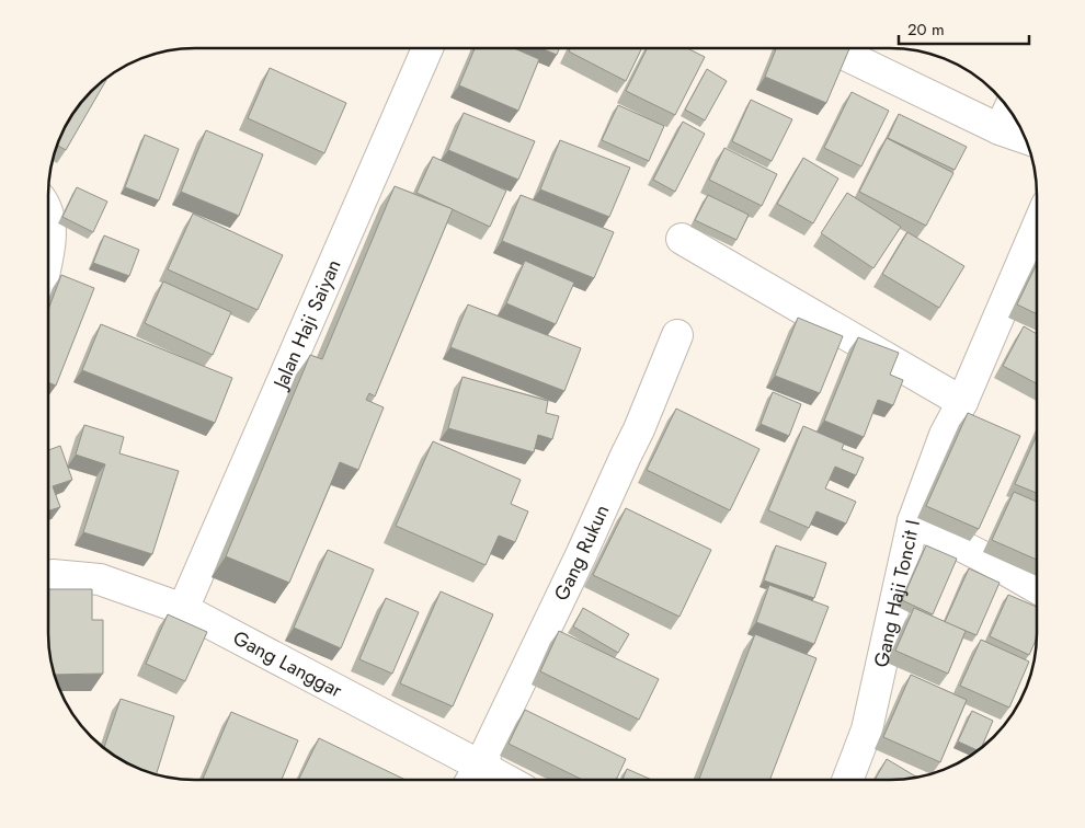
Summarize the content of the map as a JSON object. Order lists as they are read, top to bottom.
{
  "streets": {
    "street": [
      "Jalan Haji Saiyan",
      "Gang Rukun",
      "Gang Haji Toncit I",
      "Gang Langgar"
    ]
  },
  "crossings": [
    ["Jalan Haji Saiyan", "Gang Langgar"],
    ["Gang Rukun", "Gang Langgar"]
  ],
  "scale_bar": "20 m"
}
